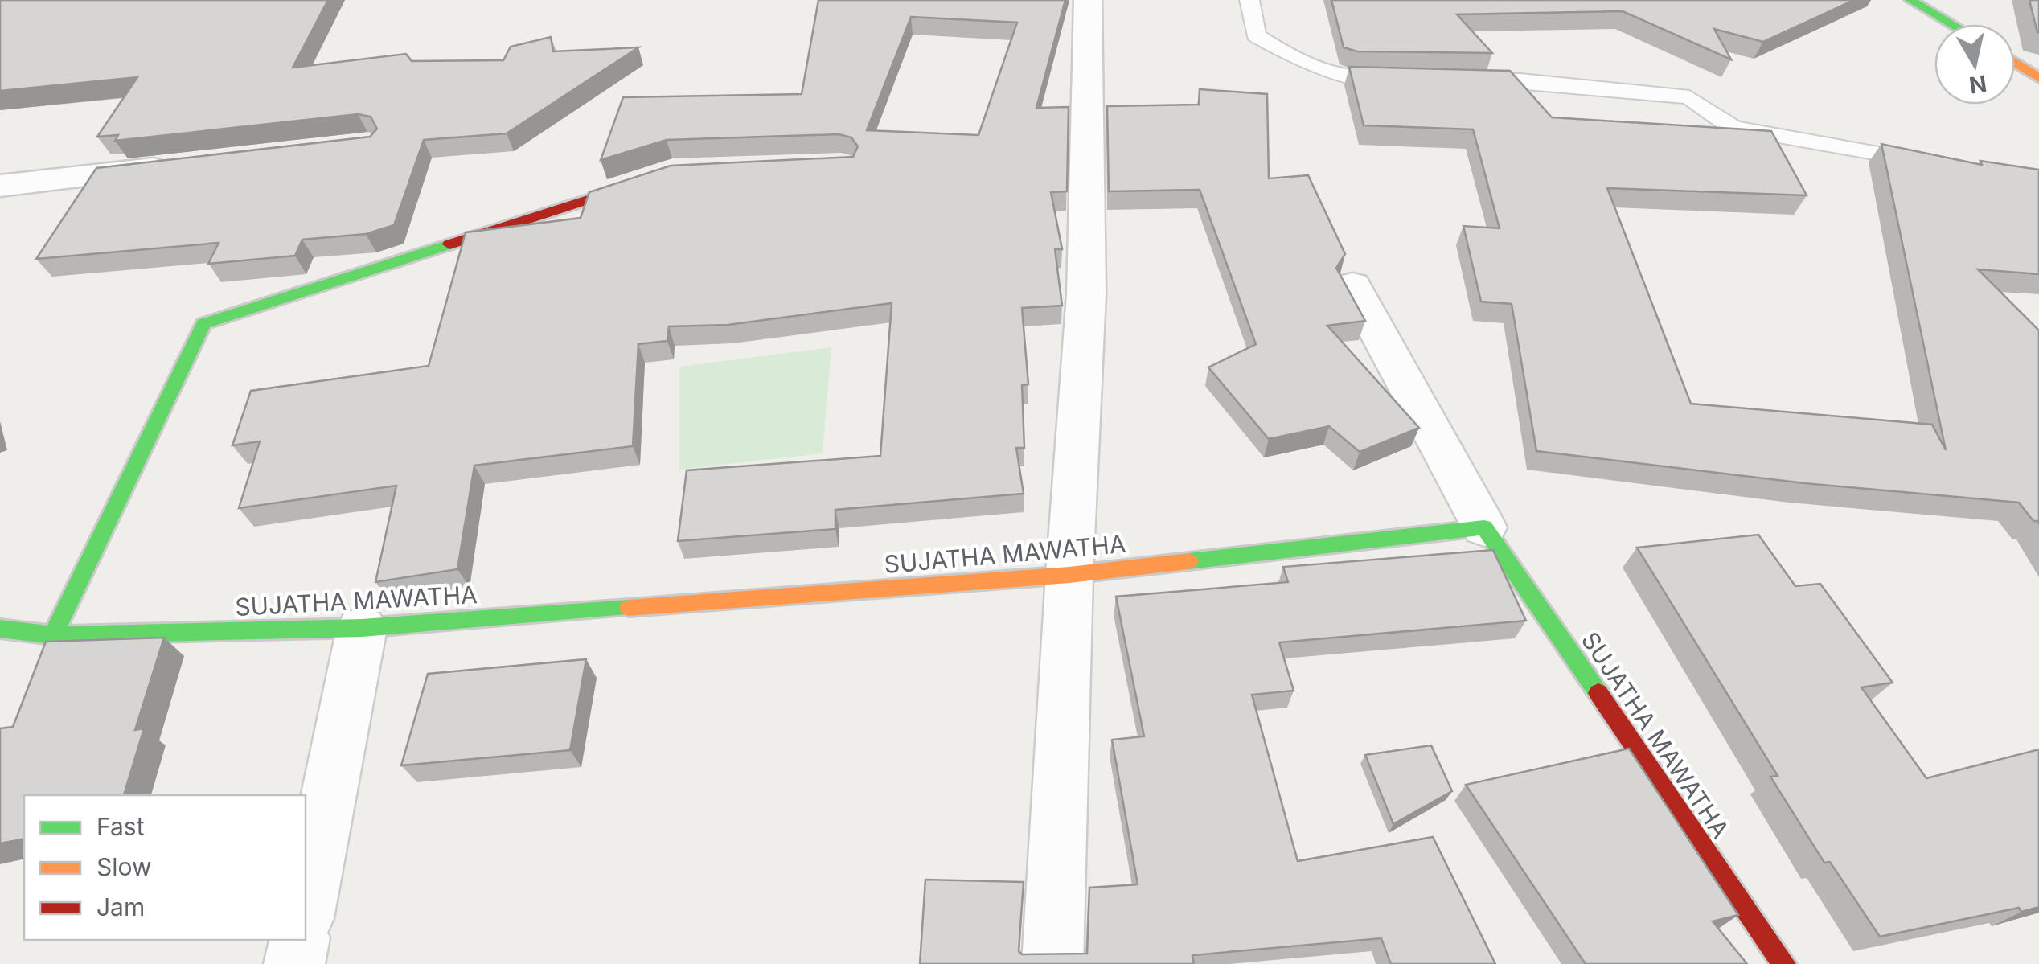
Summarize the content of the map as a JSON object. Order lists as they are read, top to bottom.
{
  "streets": {
    "street": ["SUJATHA MAWATHA"]
  },
  "legend": ["Fast", "Slow", "Jam"],
  "north": "bottom"
}
